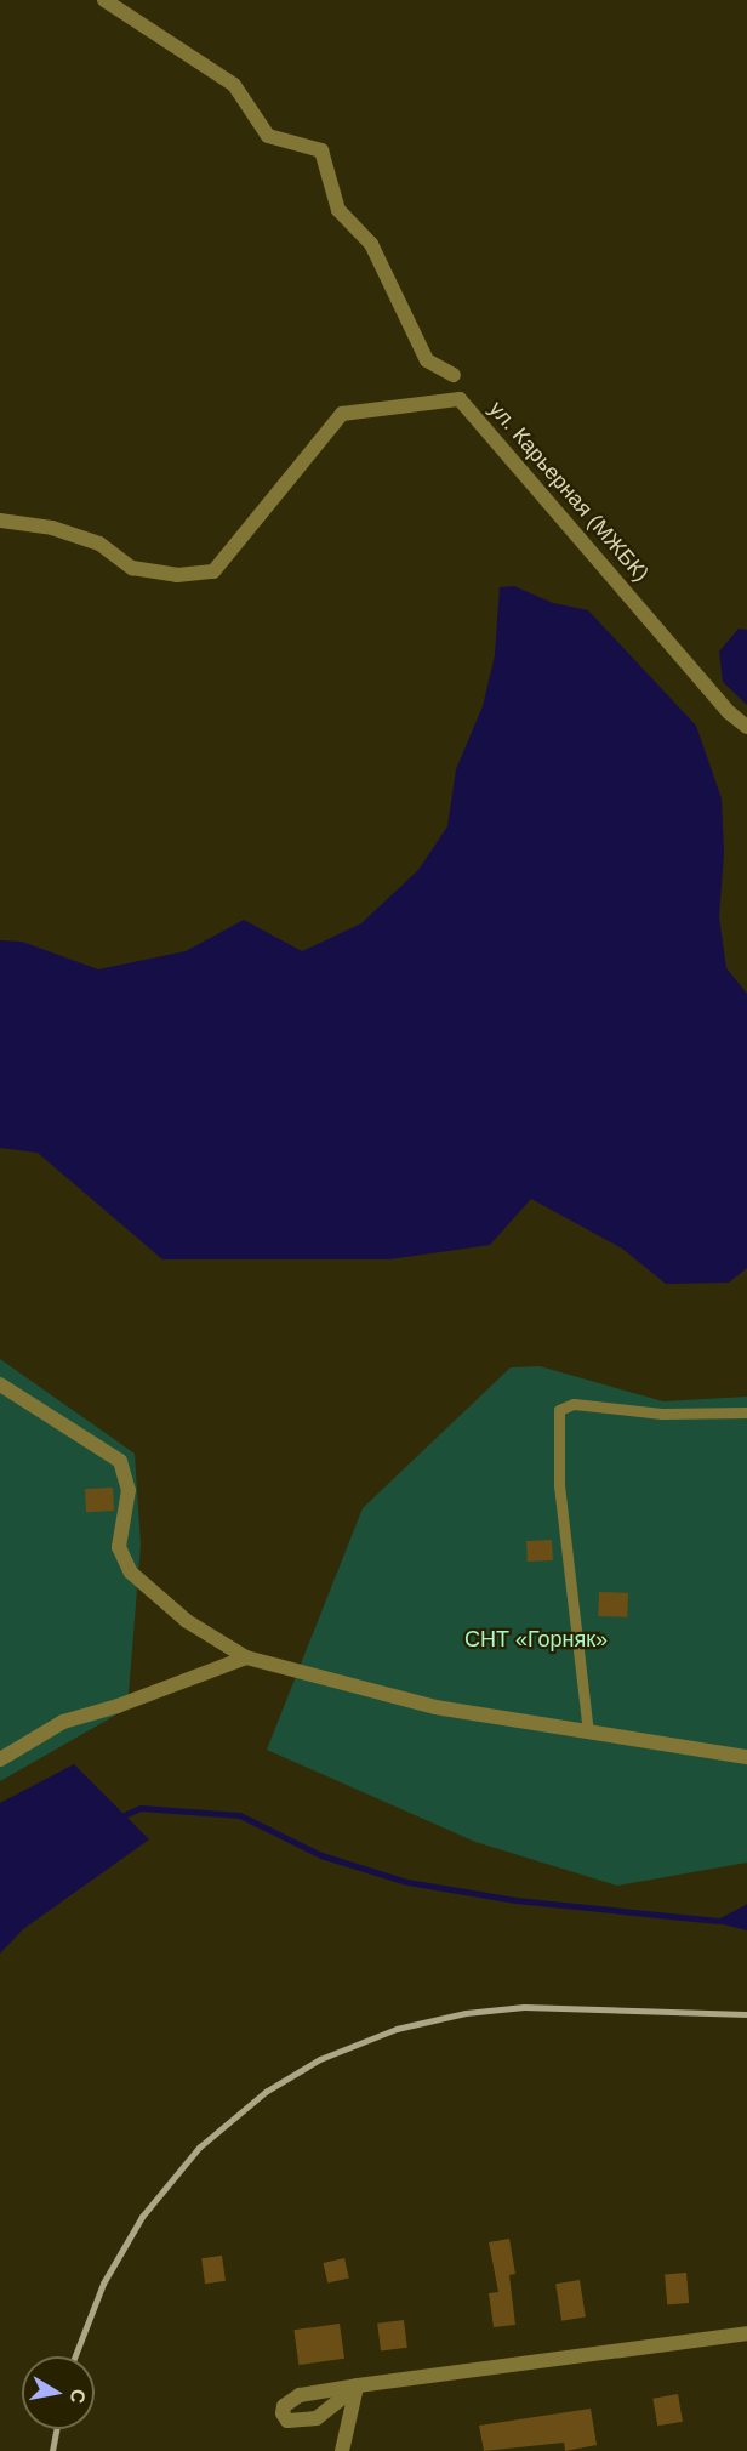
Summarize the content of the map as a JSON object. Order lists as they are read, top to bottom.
{
  "streets": {
    "street": ["ул. Карьерная (МЖБК)"]
  },
  "parks": ["СНТ «Горняк»"],
  "north": "right"
}
